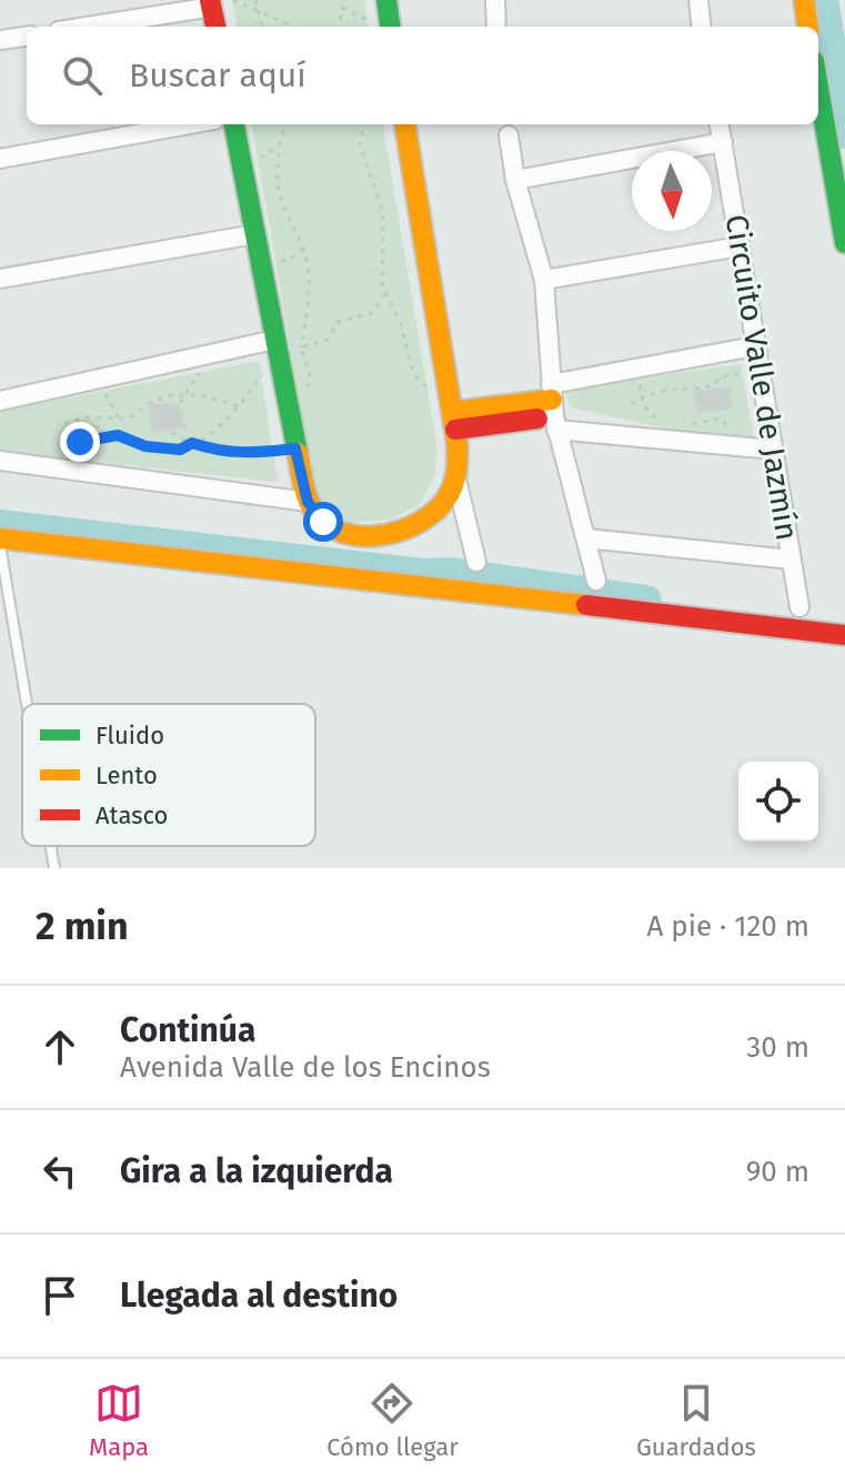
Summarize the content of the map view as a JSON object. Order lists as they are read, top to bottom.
{
  "streets": {
    "street": ["Circuito Valle de Jazmín"]
  },
  "legend": ["Fluido", "Lento", "Atasco"],
  "north": "bottom",
  "page": {
    "search": "Buscar aquí",
    "heading": ["2 min", "A pie · 120 m"],
    "list": [
      ["Continúa", "Avenida Valle de los Encinos", "30 m"],
      ["Gira a la izquierda", "90 m"],
      "Llegada al destino"
    ],
    "nav": ["Mapa", "Cómo llegar", "Guardados"]
  }
}
